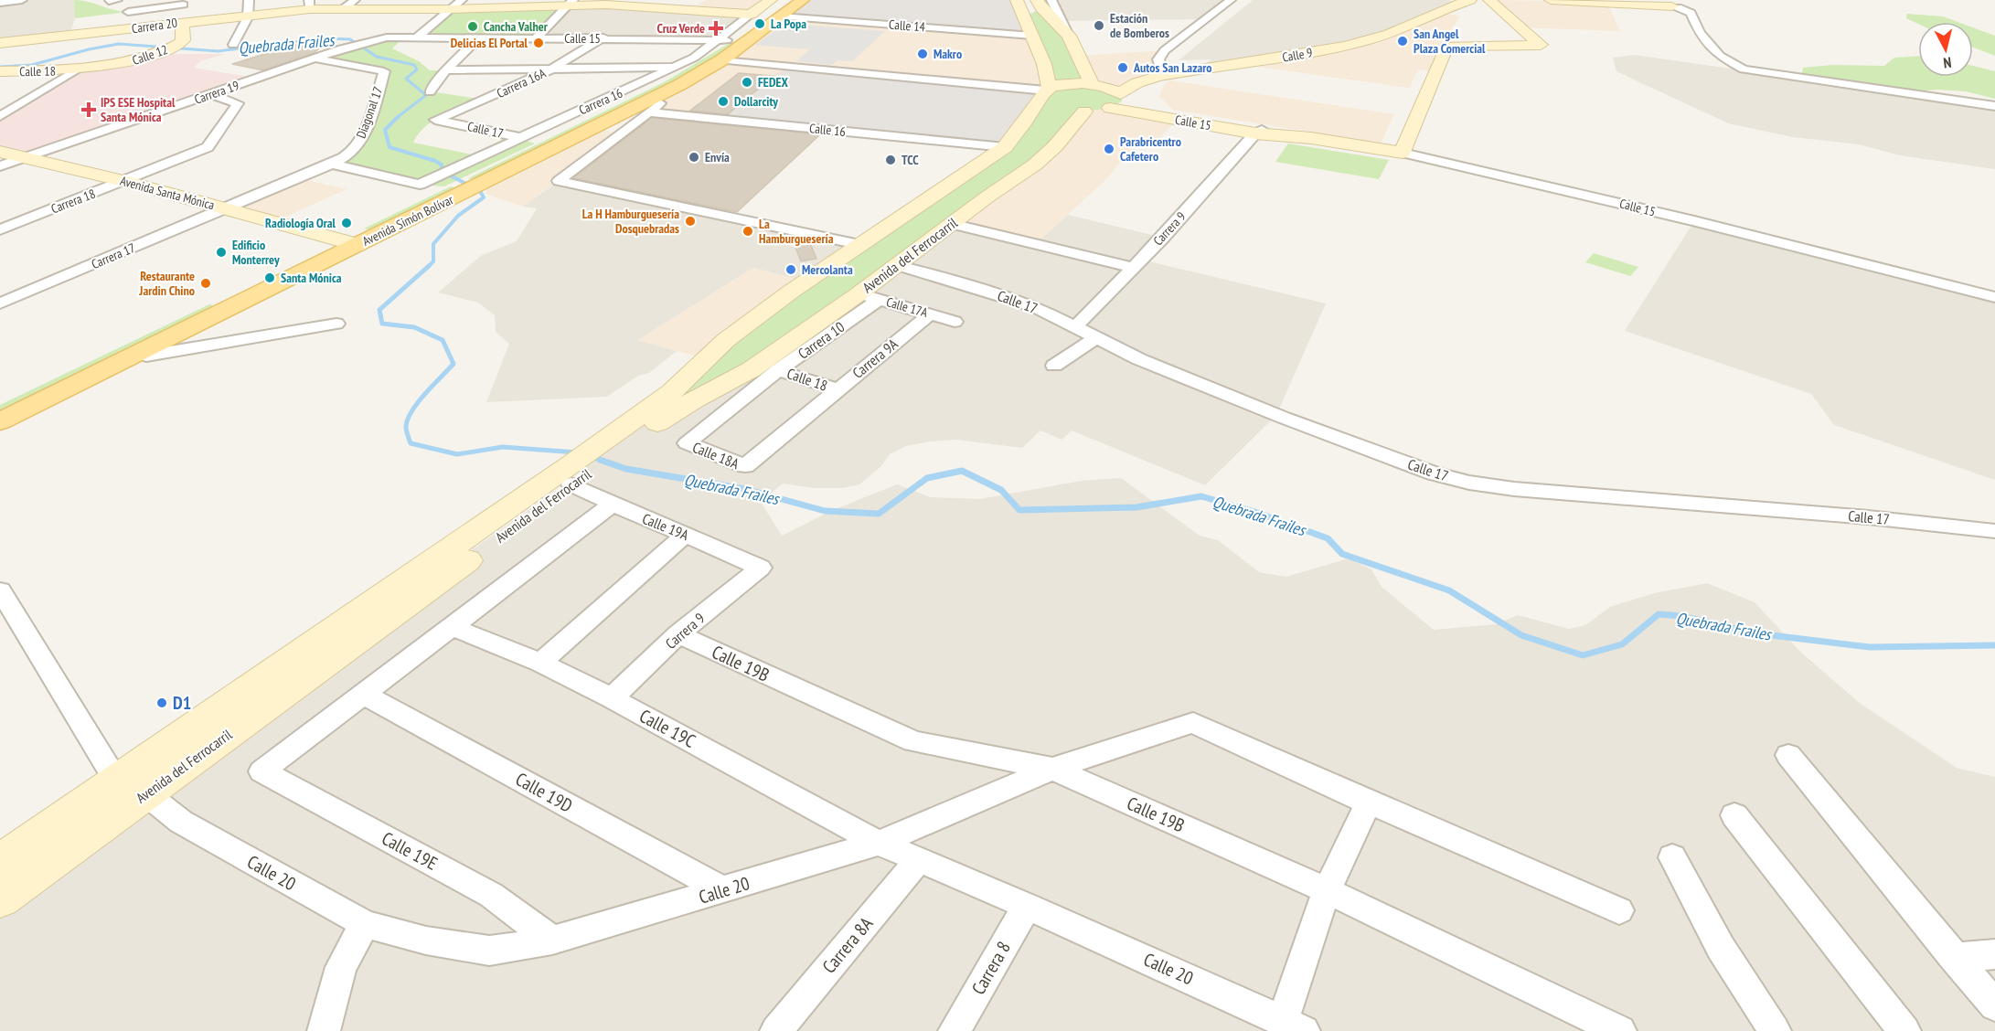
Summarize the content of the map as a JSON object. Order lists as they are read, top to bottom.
{
  "streets": {
    "main road": [
      "Carrera 20",
      "Calle 15",
      "Calle 12",
      "Calle 9",
      "Calle 18",
      "Carrera 16",
      "Avenida Santa Mónica",
      "Avenida Simón Bolívar",
      "Avenida del Ferrocarril"
    ],
    "street": [
      "Calle 14",
      "Carrera 16A",
      "Carrera 19",
      "Diagonal 17",
      "Calle 17",
      "Calle 16",
      "Carrera 18",
      "Carrera 9",
      "Carrera 17",
      "Calle 17A",
      "Carrera 10",
      "Carrera 9A",
      "Calle 18A",
      "Calle 19A",
      "Calle 19B",
      "Calle 19C",
      "Calle 19D",
      "Calle 19E",
      "Calle 20",
      "Carrera 8A",
      "Carrera 8"
    ]
  },
  "crossings": [
    ["Carrera 20", "Calle 12"],
    ["Calle 14", "Avenida Simón Bolívar"],
    ["Calle 15", "Calle 9"],
    ["Calle 15", "Carrera 16A"],
    ["Calle 15", "Carrera 19"],
    ["Calle 15", "Carrera 16"],
    ["Calle 15", "Avenida Simón Bolívar"],
    ["Calle 15", "Carrera 9"],
    ["Calle 12", "Calle 18"],
    ["Calle 18", "Carrera 10"],
    ["Calle 18", "Carrera 9A"],
    ["Carrera 16A", "Calle 17"],
    ["Carrera 19", "Diagonal 17"],
    ["Carrera 19", "Avenida Santa Mónica"],
    ["Carrera 19", "Carrera 18"],
    ["Carrera 16", "Calle 17"],
    ["Carrera 16", "Avenida Simón Bolívar"],
    ["Diagonal 17", "Avenida Santa Mónica"],
    ["Diagonal 17", "Carrera 17"],
    ["Calle 17", "Avenida Simón Bolívar"],
    ["Calle 17", "Carrera 9"],
    ["Calle 17", "Avenida del Ferrocarril"],
    ["Calle 16", "Avenida del Ferrocarril"],
    ["Avenida Santa Mónica", "Carrera 18"],
    ["Avenida Santa Mónica", "Avenida Simón Bolívar"],
    ["Avenida Santa Mónica", "Carrera 17"],
    ["Carrera 9", "Calle 19A"],
    ["Carrera 9", "Calle 19B"],
    ["Carrera 9", "Calle 19C"],
    ["Avenida del Ferrocarril", "Calle 17A"],
    ["Avenida del Ferrocarril", "Carrera 10"],
    ["Avenida del Ferrocarril", "Calle 19A"],
    ["Avenida del Ferrocarril", "Calle 20"],
    ["Calle 17A", "Carrera 10"],
    ["Calle 17A", "Carrera 9A"],
    ["Carrera 10", "Calle 18A"],
    ["Carrera 9A", "Calle 18A"],
    ["Calle 19C", "Calle 20"],
    ["Calle 19D", "Calle 19E"],
    ["Calle 19D", "Calle 20"],
    ["Calle 19E", "Calle 20"],
    ["Calle 20", "Carrera 8A"],
    ["Calle 20", "Carrera 8"]
  ],
  "water": ["Quebrada Frailes"],
  "places": {
    "other": [
      "La Popa",
      "Estación de Bomberos",
      "Cancha Valher",
      "San Angel Plaza Comercial",
      "Delicias El Portal",
      "Makro",
      "Autos San Lazaro",
      "FEDEX",
      "Dollarcity",
      "Parabricentro Cafetero",
      "Envía",
      "TCC",
      "La H Hamburguesería Dosquebradas",
      "Radiología Oral",
      "La Hamburguesería",
      "Edificio Monterrey",
      "Mercolanta",
      "Santa Mónica",
      "Restaurante Jardin Chino",
      "D1"
    ],
    "health": ["Cruz Verde", "IPS ESE Hospital Santa Mónica"]
  },
  "north": "bottom"
}
